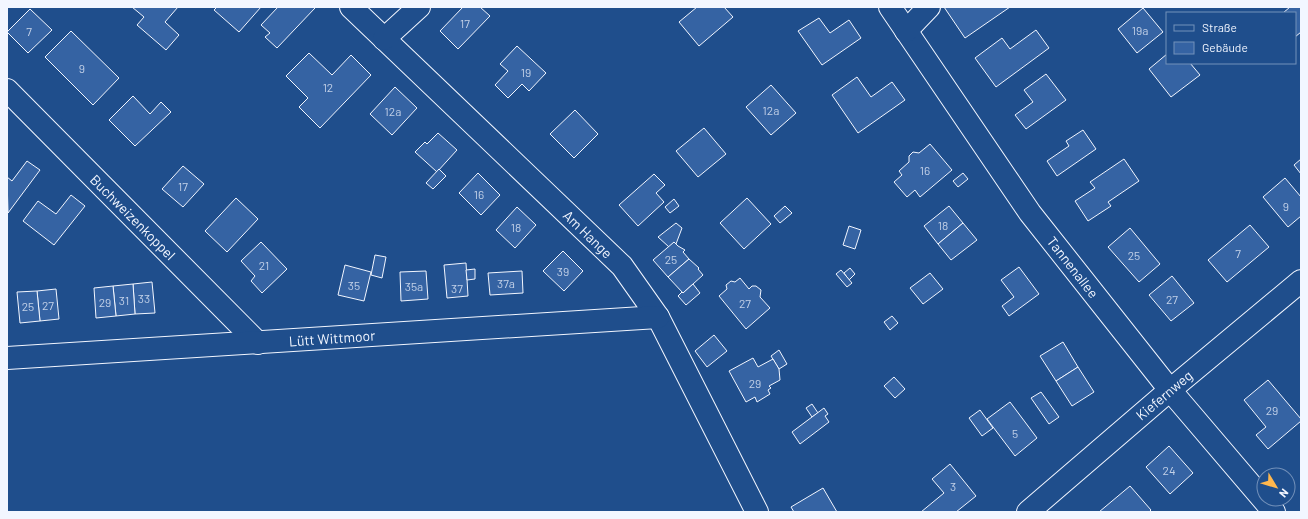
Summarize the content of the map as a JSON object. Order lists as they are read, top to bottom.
{
  "streets": {
    "street": [
      "Buchweizenkoppel",
      "Am Hange",
      "Tannenallee",
      "Lütt Wittmoor",
      "Kiefernweg"
    ]
  },
  "crossings": [
    ["Buchweizenkoppel", "Lütt Wittmoor"],
    ["Am Hange", "Lütt Wittmoor"],
    ["Tannenallee", "Kiefernweg"]
  ],
  "house_numbers": [
    "17",
    "19a",
    "7",
    "9",
    "19",
    "12",
    "12a",
    "12a",
    "16",
    "17",
    "16",
    "9",
    "18",
    "18",
    "7",
    "25",
    "25",
    "21",
    "39",
    "37a",
    "35",
    "35a",
    "37",
    "33",
    "27",
    "31",
    "29",
    "27",
    "27",
    "25",
    "29",
    "29",
    "5",
    "24",
    "3"
  ],
  "legend": ["Straße", "Gebäude"],
  "north": "bottom right"
}
